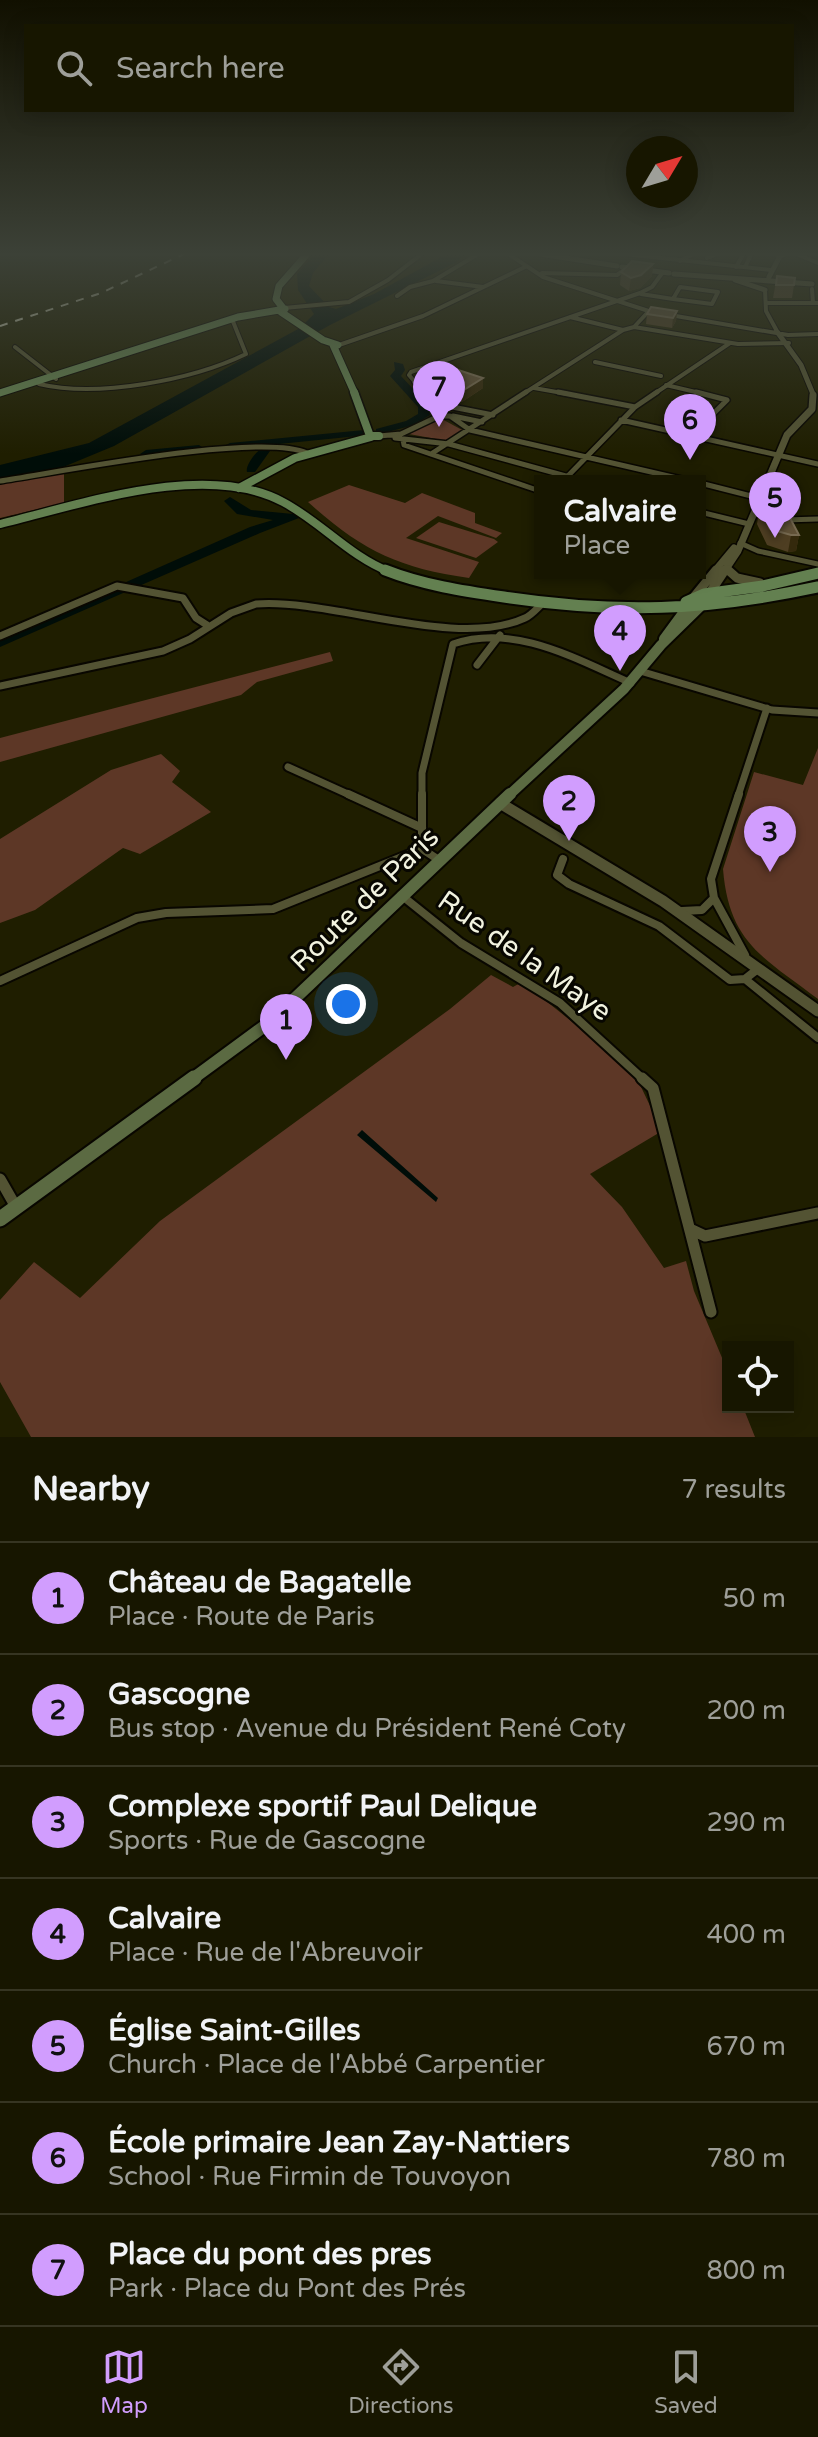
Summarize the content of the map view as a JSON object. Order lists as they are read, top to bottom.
{
  "streets": {
    "main road": ["Route de Paris"],
    "street": ["Rue de la Maye"]
  },
  "crossings": [
    ["Route de Paris", "Rue de la Maye"]
  ],
  "north": "top right",
  "page": {
    "search": "Search here",
    "pins": [
      "7",
      "6",
      "5",
      "4",
      "2",
      "3",
      "1"
    ],
    "popup": ["Calvaire", "Place"],
    "heading": ["Nearby", "7 results"],
    "list": [
      {
        "mark": "1",
        "name": "Château de Bagatelle",
        "note": "Place · Route de Paris",
        "value": "50 m"
      },
      {
        "mark": "2",
        "name": "Gascogne",
        "note": "Bus stop · Avenue du Président René Coty",
        "value": "200 m"
      },
      {
        "mark": "3",
        "name": "Complexe sportif Paul Delique",
        "note": "Sports · Rue de Gascogne",
        "value": "290 m"
      },
      {
        "mark": "4",
        "name": "Calvaire",
        "note": "Place · Rue de l'Abreuvoir",
        "value": "400 m"
      },
      {
        "mark": "5",
        "name": "Église Saint-Gilles",
        "note": "Church · Place de l'Abbé Carpentier",
        "value": "670 m"
      },
      {
        "mark": "6",
        "name": "École primaire Jean Zay-Nattiers",
        "note": "School · Rue Firmin de Touvoyon",
        "value": "780 m"
      },
      {
        "mark": "7",
        "name": "Place du pont des pres",
        "note": "Park · Place du Pont des Prés",
        "value": "800 m"
      }
    ],
    "nav": ["Map", "Directions", "Saved"]
  }
}
